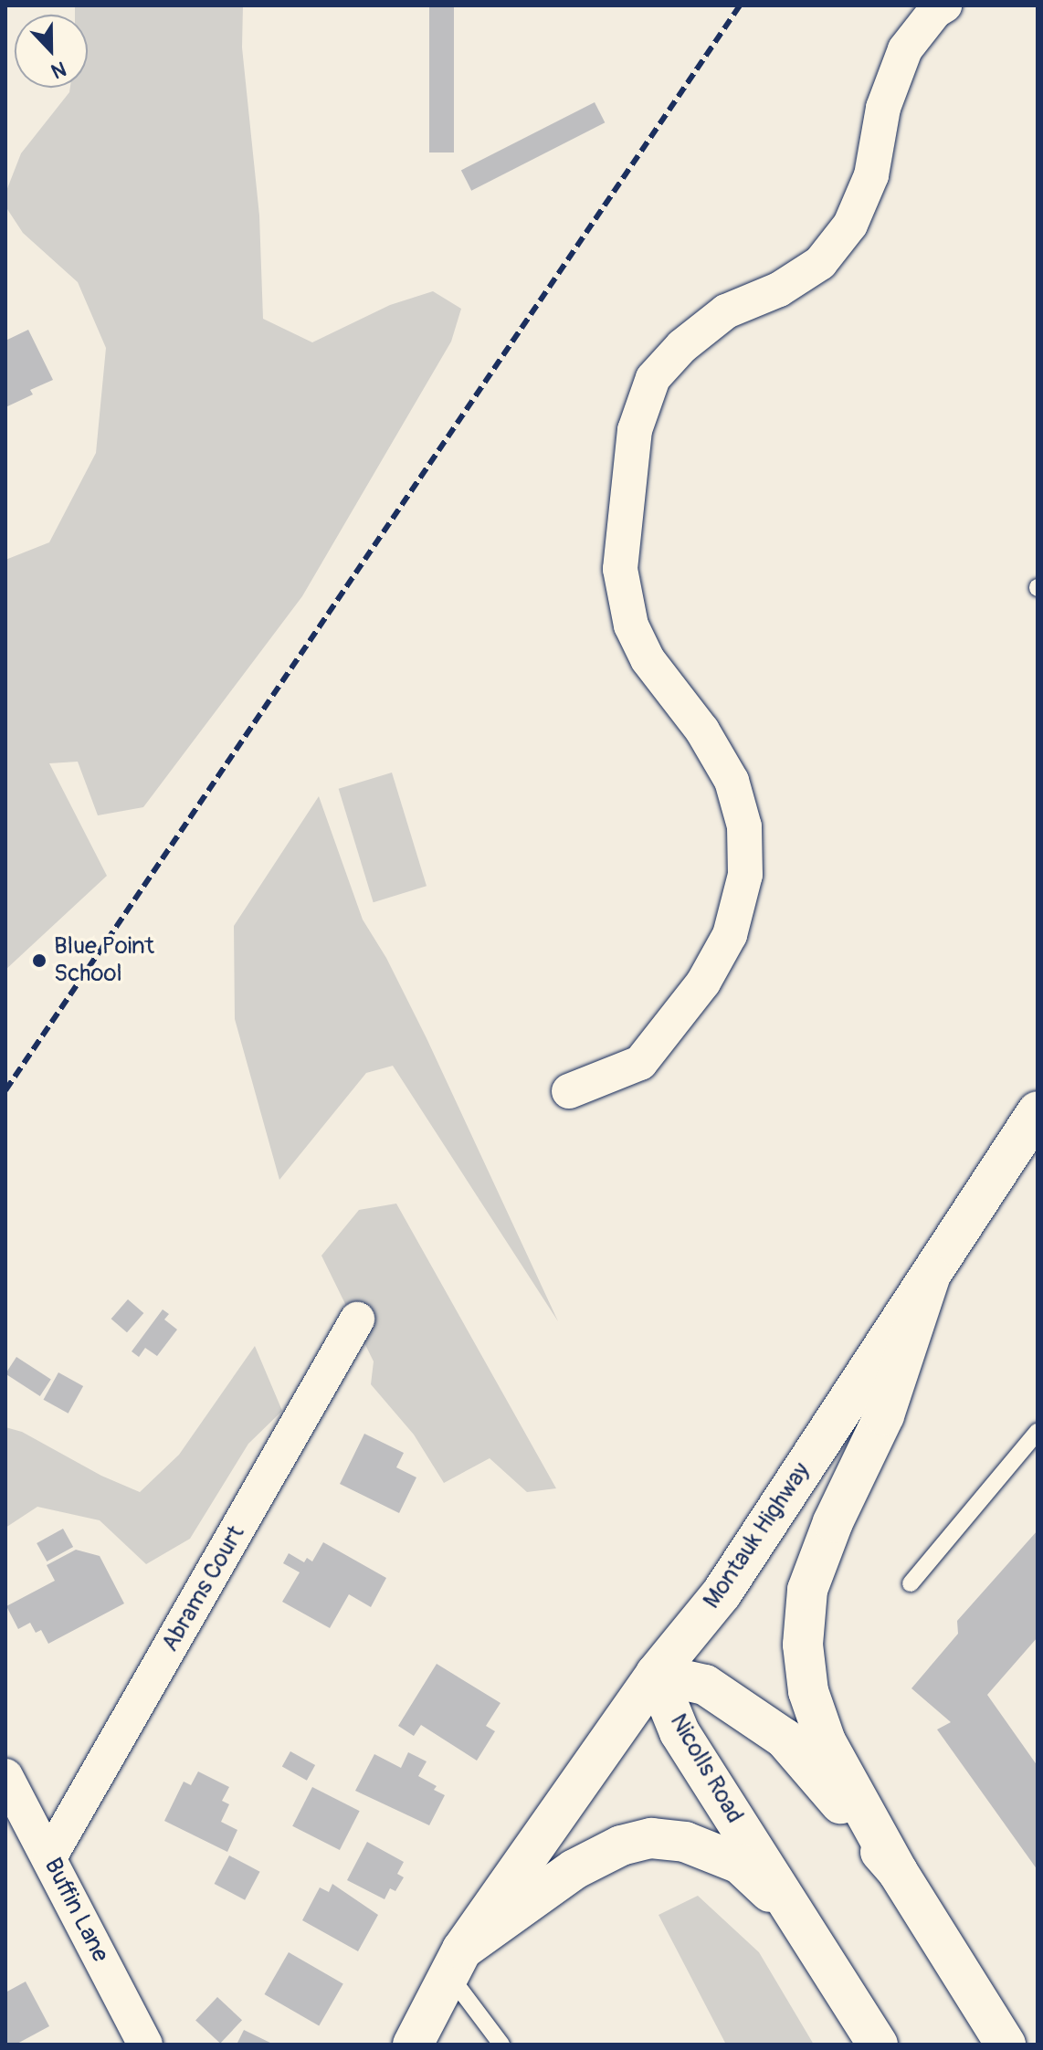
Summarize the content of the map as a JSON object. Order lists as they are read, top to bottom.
{
  "streets": {
    "main road": ["Montauk Highway", "Nicolls Road"],
    "street": ["Abrams Court", "Buffin Lane"]
  },
  "crossings": [
    ["Montauk Highway", "Nicolls Road"],
    ["Abrams Court", "Buffin Lane"]
  ],
  "places": ["Blue Point School"],
  "north": "bottom"
}
